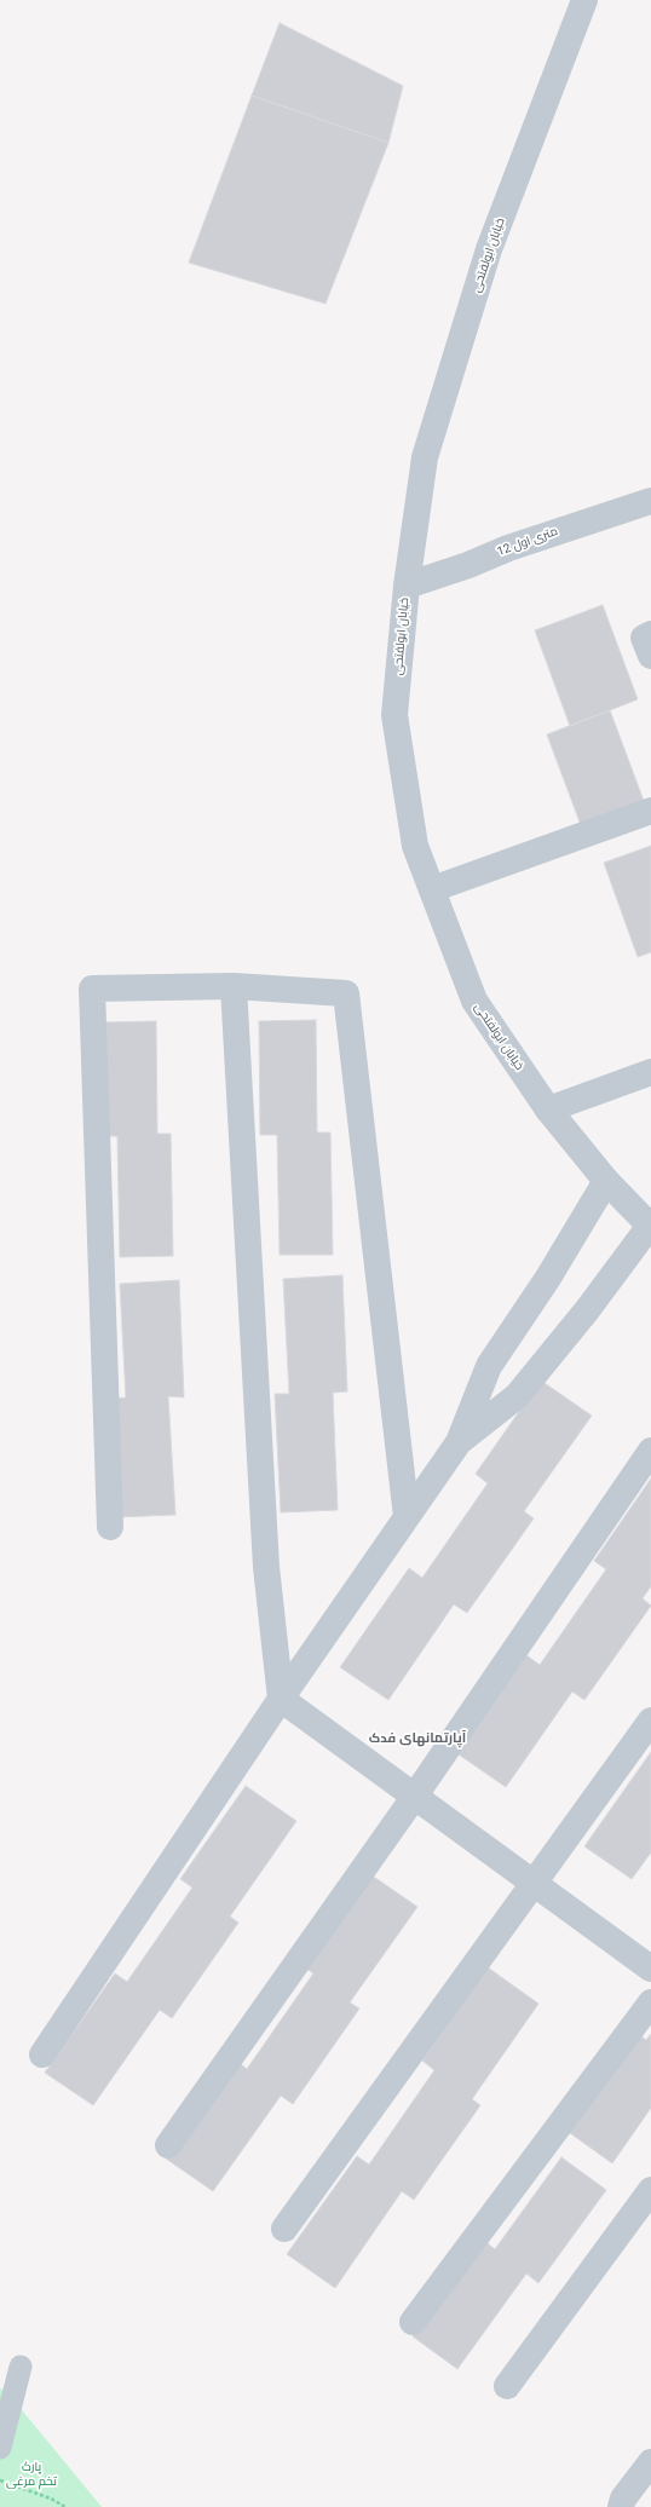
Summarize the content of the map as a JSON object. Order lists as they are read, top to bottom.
{
  "streets": {
    "street": ["خیابان ابولفتحی", "12 متری اول"]
  },
  "crossings": [
    ["خیابان ابولفتحی", "12 متری اول"]
  ],
  "districts": ["آپارتمانهای فدک"],
  "parks": ["پارک تخم مرغی"]
}
